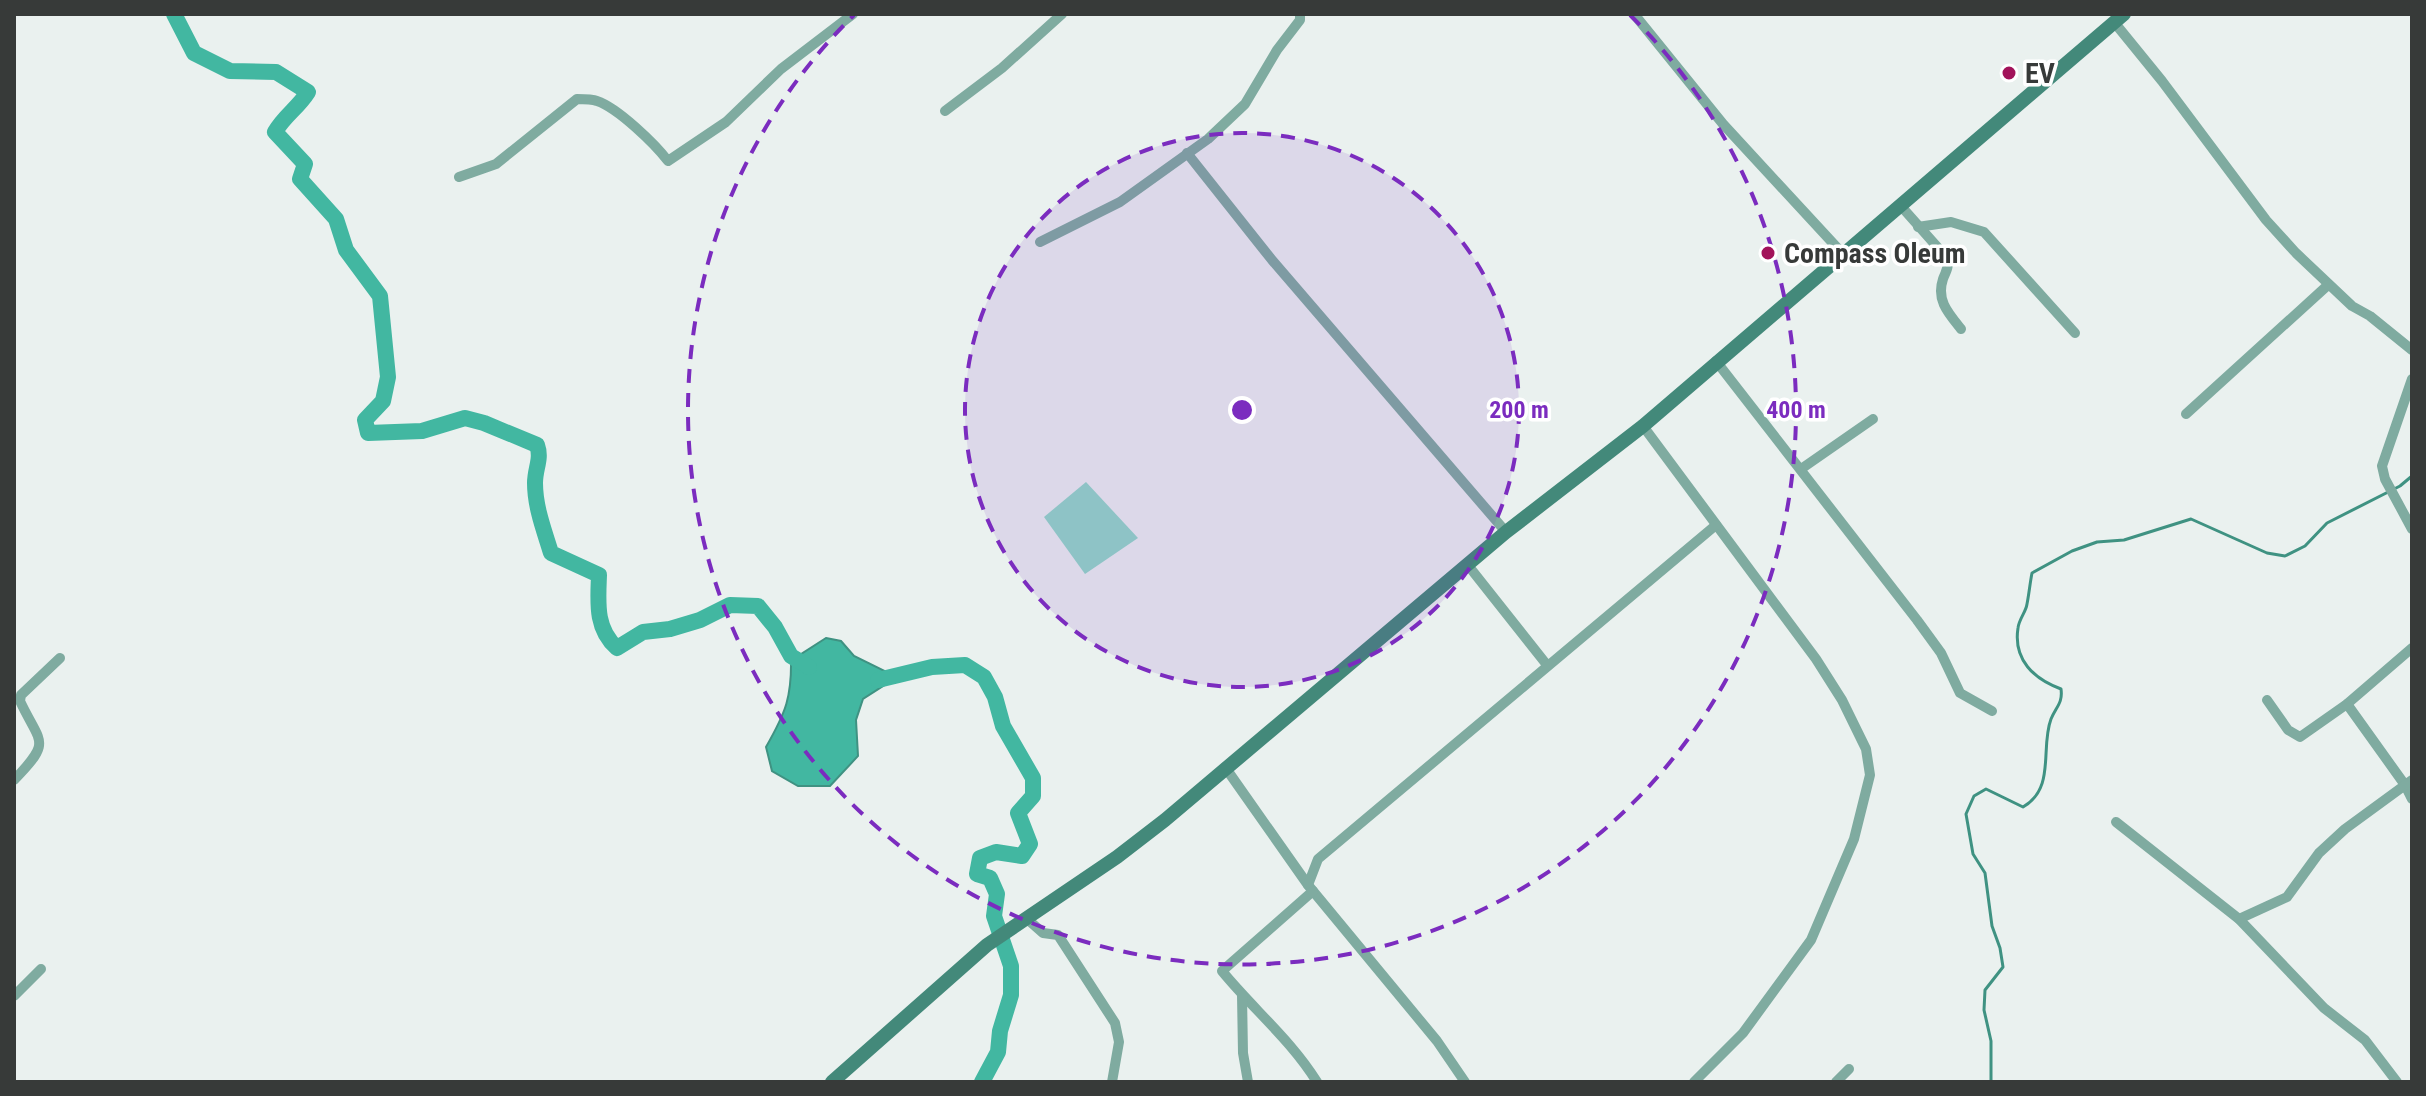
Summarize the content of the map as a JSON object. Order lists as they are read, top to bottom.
{
  "places": ["EV", "Compass Oleum"],
  "rings": ["200 m", "400 m"]
}
